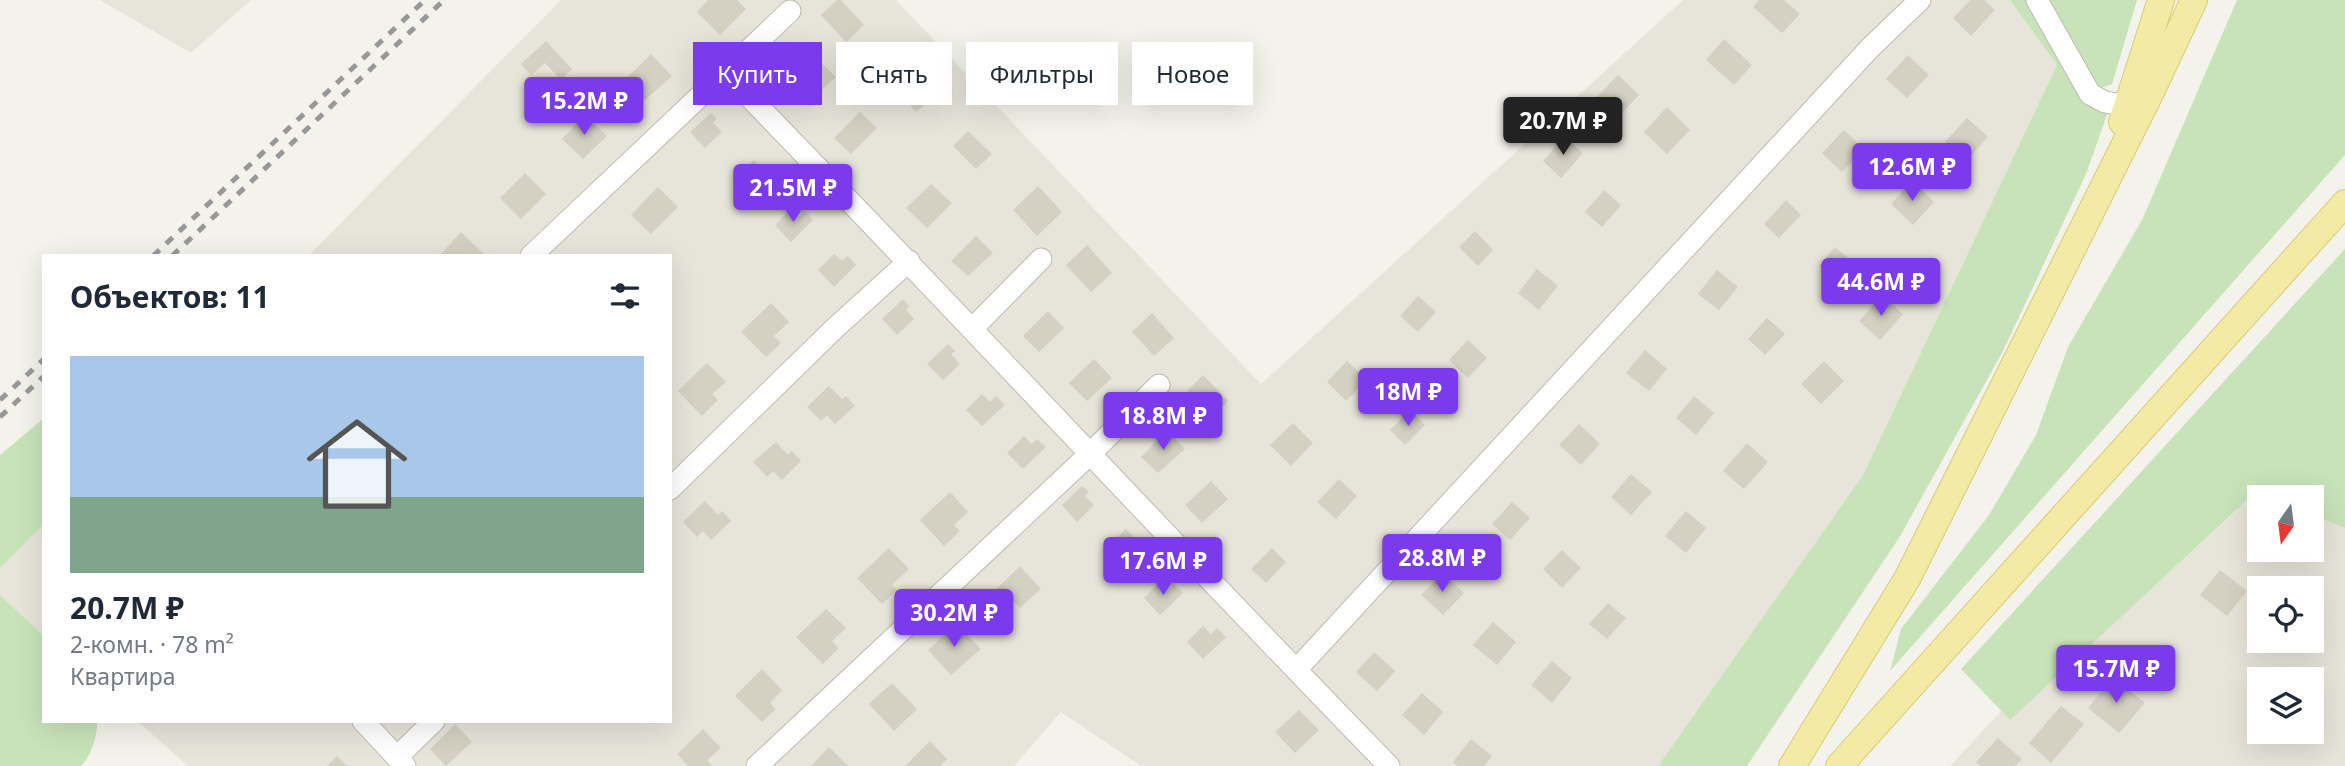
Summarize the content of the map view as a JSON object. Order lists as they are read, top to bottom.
{
  "north": "bottom",
  "page": {
    "chip": [
      "Купить",
      "Снять",
      "Фильтры",
      "Новое"
    ],
    "price": [
      "15.2M ₽",
      "20.7M ₽",
      "12.6M ₽",
      "21.5M ₽",
      "44.6M ₽",
      "18M ₽",
      "18.8M ₽",
      "28.8M ₽",
      "17.6M ₽",
      "30.2M ₽",
      "15.7M ₽"
    ],
    "heading": "Объектов: 11",
    "list": [
      {
        "name": "20.7M ₽",
        "note": "2-комн. · 78 m² · Квартира"
      }
    ]
  }
}
